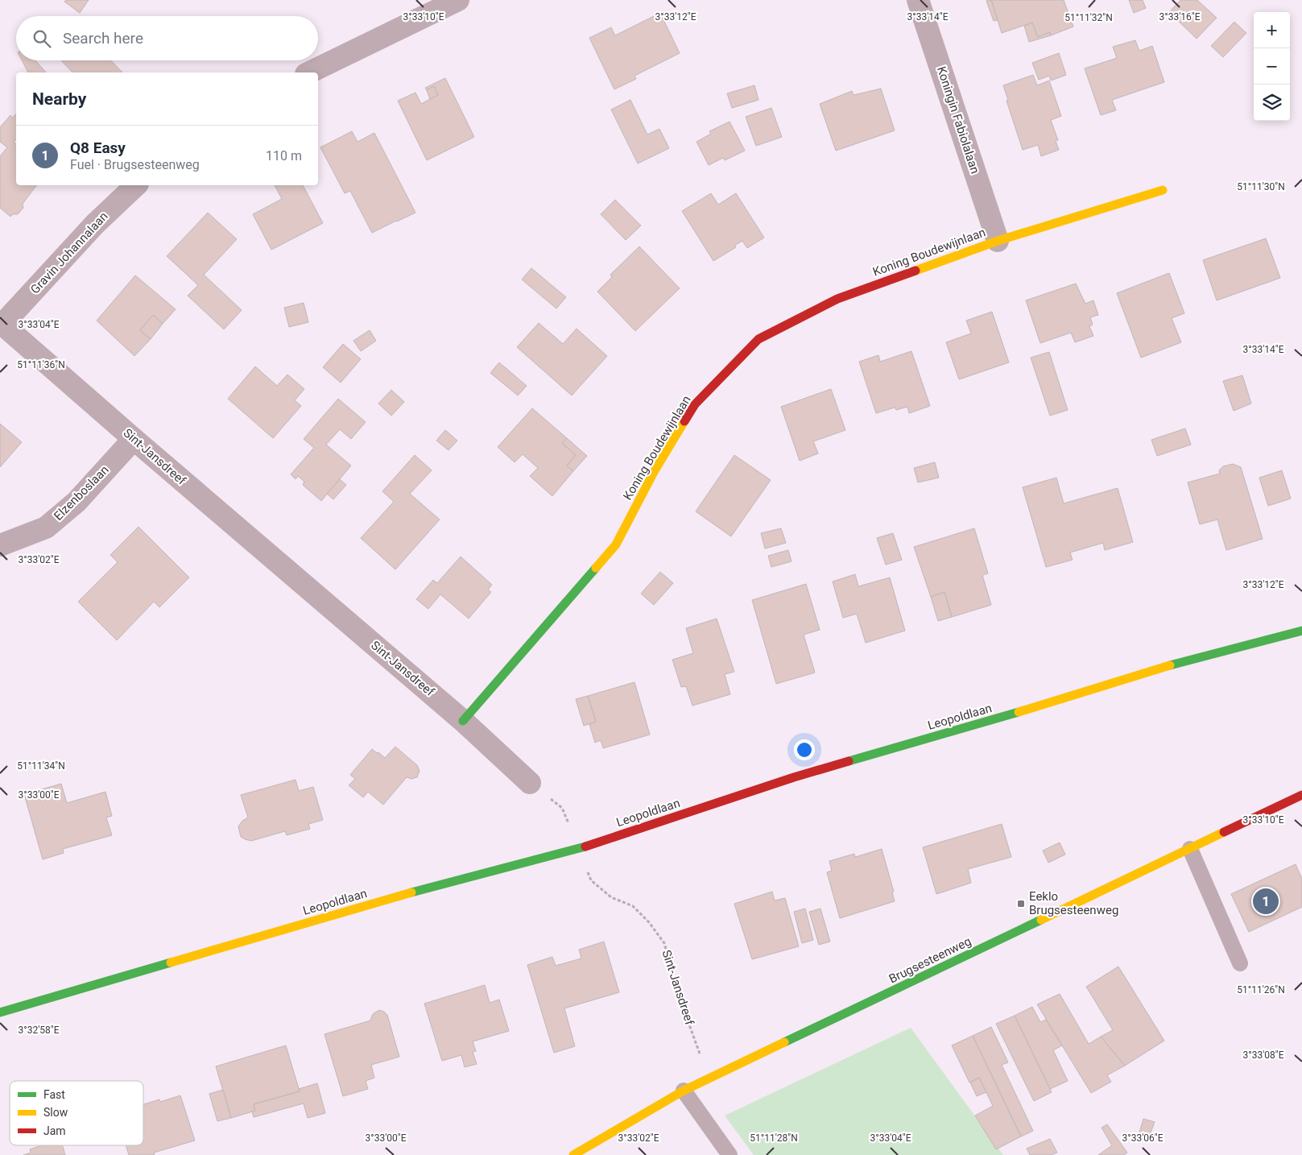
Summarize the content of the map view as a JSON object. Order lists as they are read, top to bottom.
{
  "streets": {
    "street": [
      "Koningin Fabiolalaan",
      "Koning Boudewijnlaan",
      "Gravin Johannalaan",
      "Sint-Jansdreef",
      "Elzenboslaan",
      "Leopoldlaan",
      "Brugsesteenweg"
    ]
  },
  "crossings": [
    ["Koningin Fabiolalaan", "Koning Boudewijnlaan"],
    ["Koning Boudewijnlaan", "Sint-Jansdreef"],
    ["Gravin Johannalaan", "Sint-Jansdreef"],
    ["Sint-Jansdreef", "Elzenboslaan"],
    ["Sint-Jansdreef", "Leopoldlaan"],
    ["Sint-Jansdreef", "Brugsesteenweg"]
  ],
  "places": {
    "transit": ["Eeklo Brugsesteenweg"]
  },
  "legend": ["Fast", "Slow", "Jam"],
  "page": {
    "map_buttons": ["+", "−"],
    "search": "Search here",
    "heading": "Nearby",
    "list": [
      {
        "mark": "1",
        "name": "Q8 Easy",
        "note": "Fuel · Brugsesteenweg",
        "value": "110 m"
      }
    ],
    "pins": "1"
  },
  "coordinates": [
    "3°33'16\"E",
    "3°33'10\"E",
    "3°33'12\"E",
    "3°33'14\"E",
    "51°11'32\"N",
    "51°11'30\"N",
    "3°33'04\"E",
    "51°11'36\"N",
    "3°33'02\"E",
    "51°11'34\"N",
    "3°33'00\"E",
    "51°11'26\"N",
    "3°32'58\"E",
    "3°33'08\"E",
    "51°11'28\"N",
    "3°33'06\"E"
  ]
}
